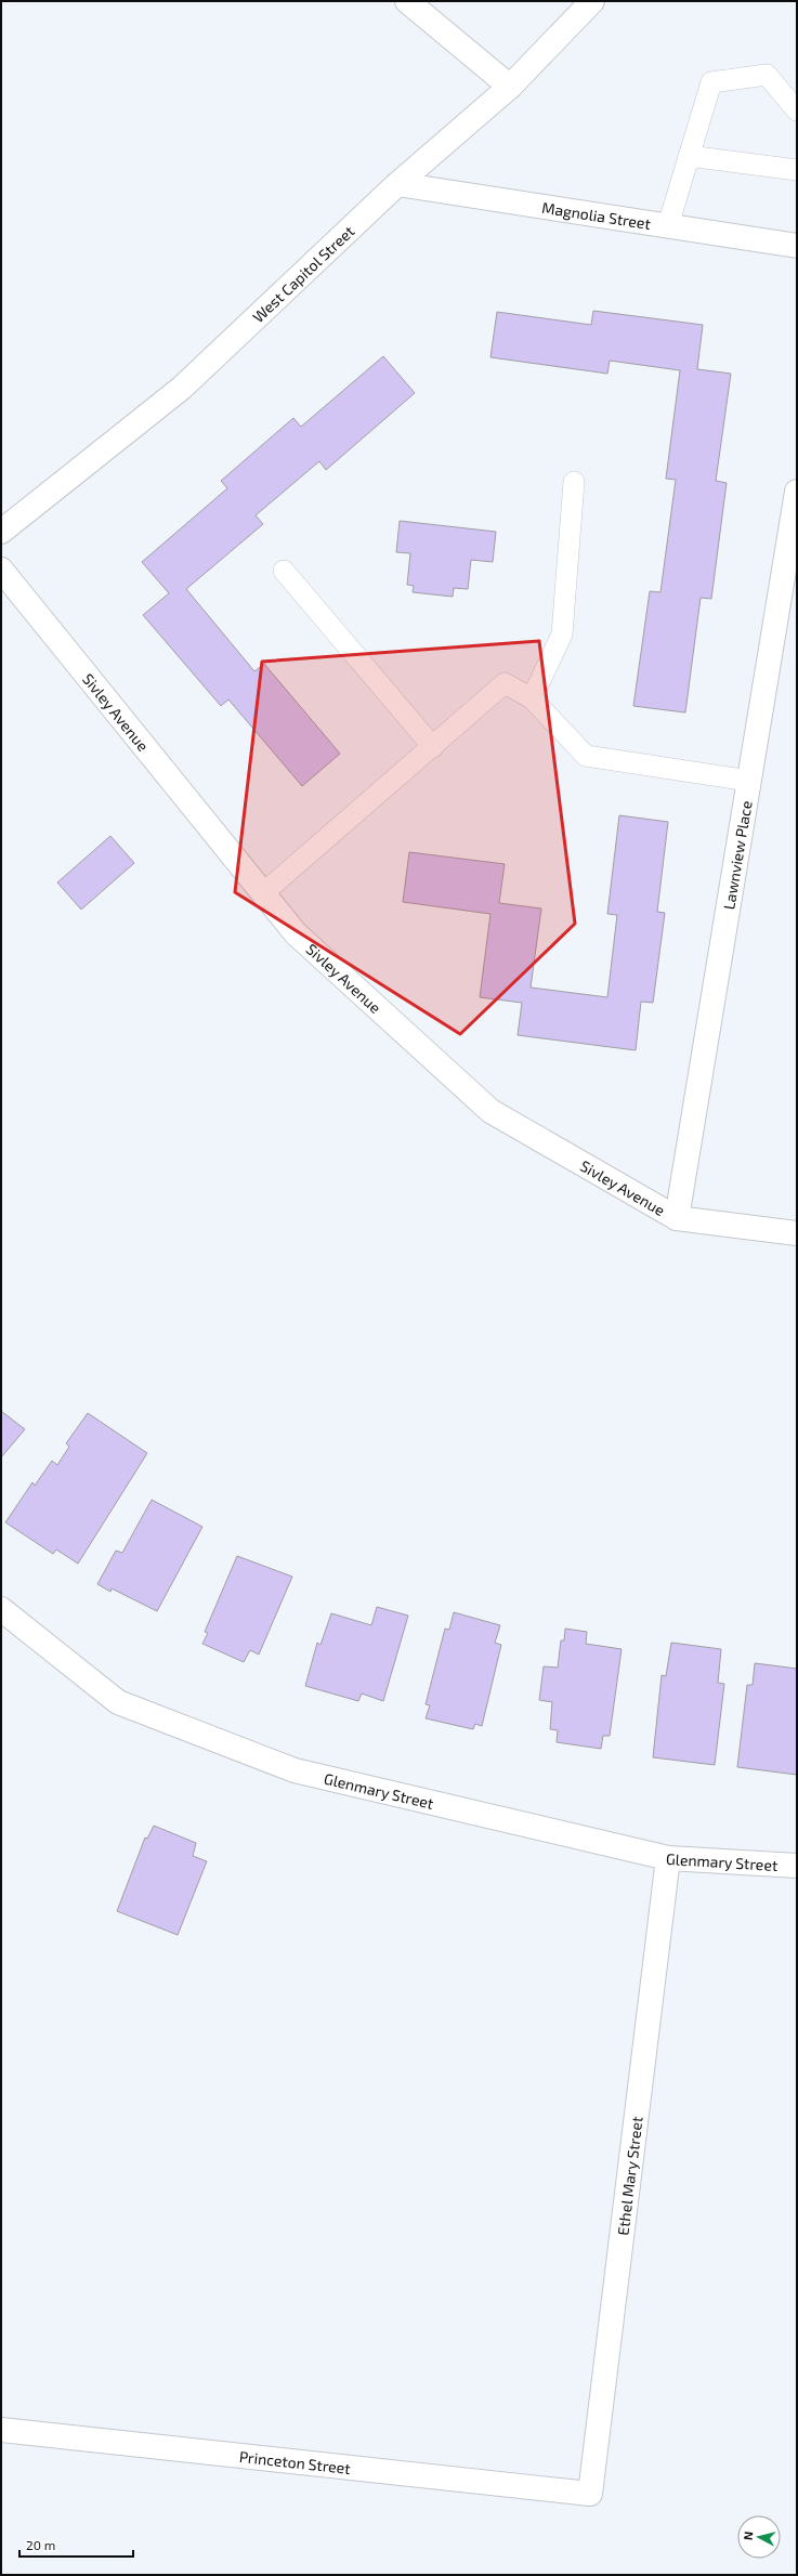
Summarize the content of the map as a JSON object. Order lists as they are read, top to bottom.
{
  "streets": {
    "street": [
      "Magnolia Street",
      "West Capitol Street",
      "Sivley Avenue",
      "Lawnview Place",
      "Glenmary Street",
      "Ethel Mary Street",
      "Princeton Street"
    ]
  },
  "crossings": [
    ["Magnolia Street", "West Capitol Street"],
    ["Sivley Avenue", "Lawnview Place"],
    ["Glenmary Street", "Ethel Mary Street"],
    ["Ethel Mary Street", "Princeton Street"]
  ],
  "scale_bar": "20 m",
  "north": "left"
}
